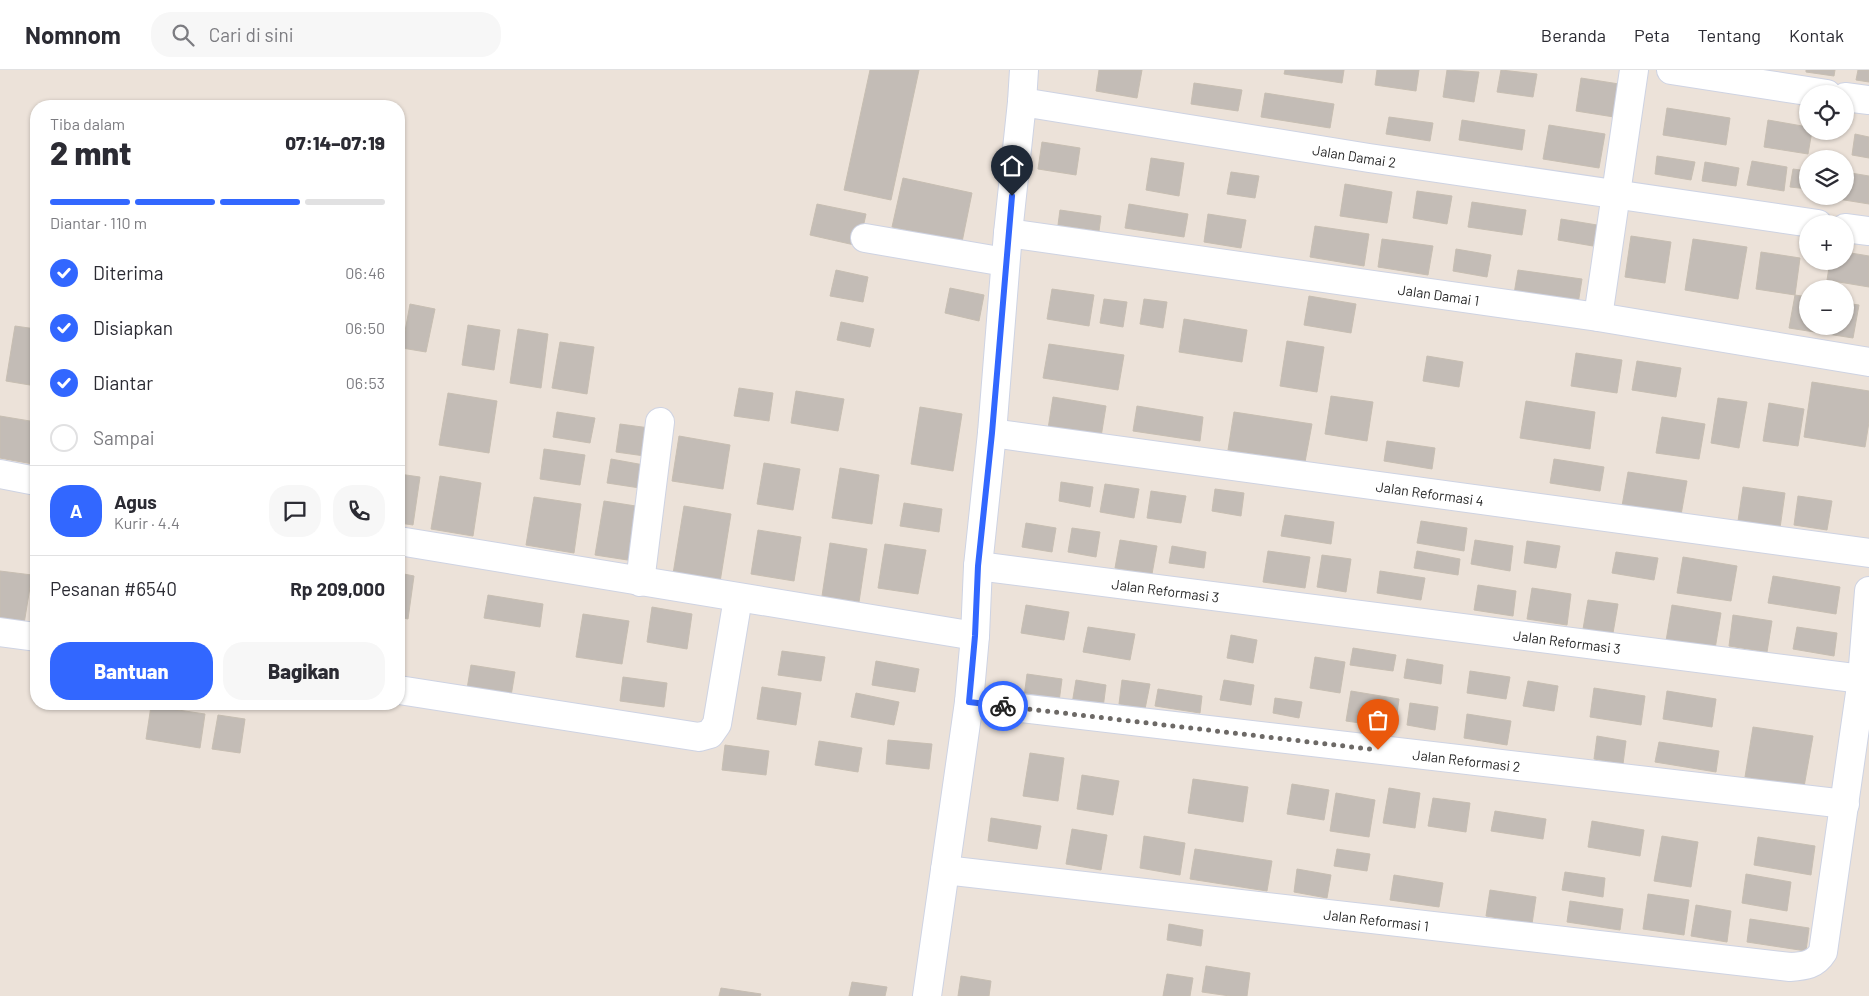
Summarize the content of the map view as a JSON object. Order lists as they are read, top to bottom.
{
  "streets": {
    "street": [
      "Jalan Damai 2",
      "Jalan Damai 1",
      "Jalan Reformasi 4",
      "Jalan Reformasi 3",
      "Jalan Reformasi 2",
      "Jalan Reformasi 1"
    ]
  },
  "crossings": [
    ["Jalan Reformasi 2", "Jalan Reformasi 1"]
  ],
  "page": {
    "header": "Nomnom",
    "search": "Cari di sini",
    "nav": [
      "Beranda",
      "Peta",
      "Tentang",
      "Kontak"
    ],
    "map_buttons": ["+", "−"],
    "heading": ["2 mnt", "Tiba dalam", "07:14–07:19"],
    "panel": [
      "Agus",
      "Kurir · 4.4",
      "Pesanan #6540",
      "Rp 209,000"
    ],
    "bar": "Diantar · 110 m",
    "list": [
      ["Diterima", "06:46"],
      ["Disiapkan", "06:50"],
      ["Diantar", "06:53"],
      "Sampai"
    ],
    "round": "A",
    "buttons": ["Bantuan", "Bagikan"]
  }
}
